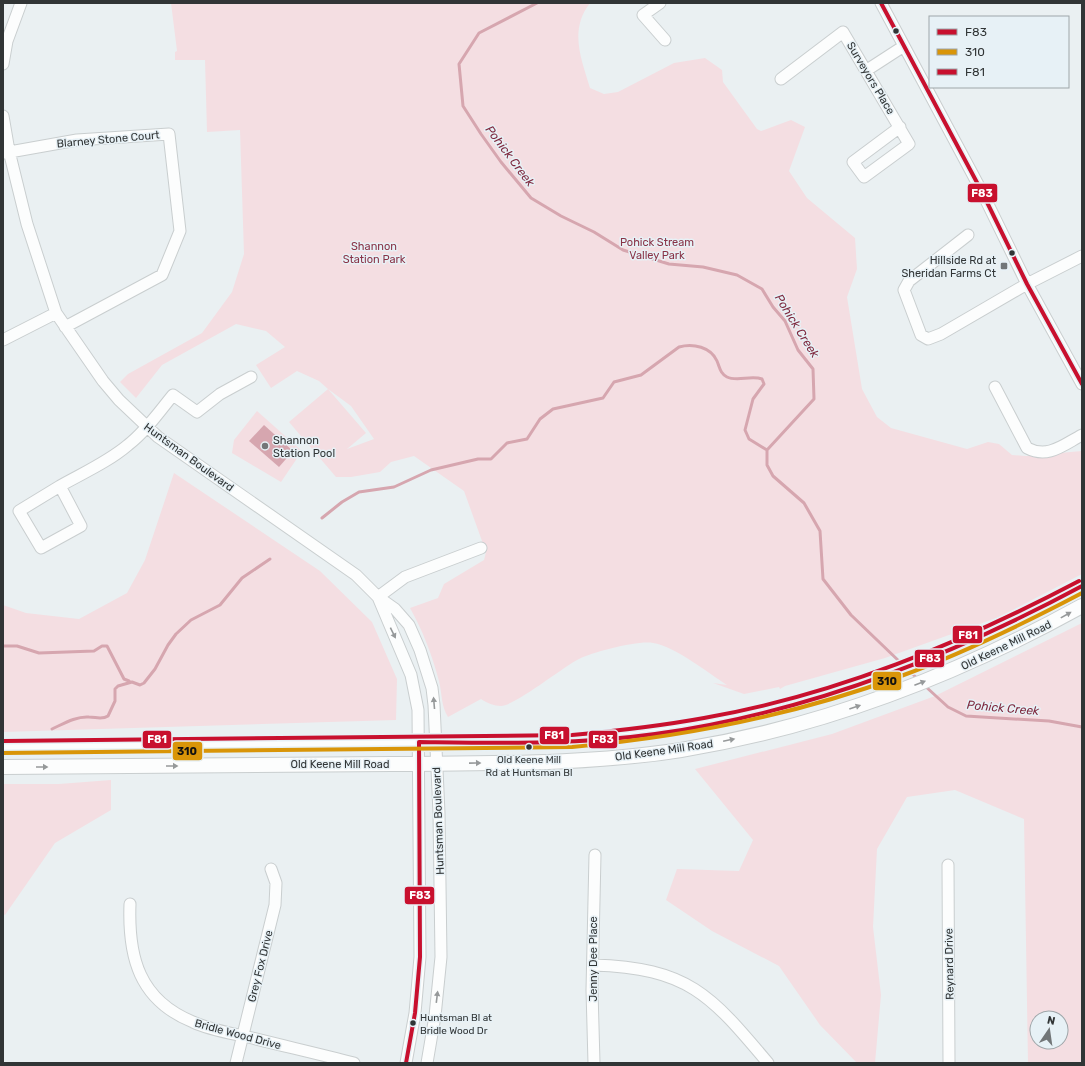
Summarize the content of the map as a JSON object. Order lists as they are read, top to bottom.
{
  "streets": {
    "main road": ["Old Keene Mill Road"],
    "street": [
      "Surveyors Place",
      "Blarney Stone Court",
      "Huntsman Boulevard",
      "Jenny Dee Place",
      "Reynard Drive",
      "Grey Fox Drive",
      "Bridle Wood Drive"
    ]
  },
  "crossings": [
    ["Blarney Stone Court", "Huntsman Boulevard"],
    ["Huntsman Boulevard", "Old Keene Mill Road"],
    ["Grey Fox Drive", "Bridle Wood Drive"]
  ],
  "water": ["Pohick Creek"],
  "parks": ["Pohick Stream Valley Park", "Shannon Station Park"],
  "places": {
    "transit": ["Hillside Rd at Sheridan Farms Ct"],
    "other": ["Shannon Station Pool", "Old Keene Mill Rd at Huntsman Bl", "Huntsman Bl at Bridle Wood Dr"]
  },
  "lines": ["transit line F83", "transit line F81", "transit line 310"],
  "legend": ["F83", "310", "F81"],
  "north": "top"
}
